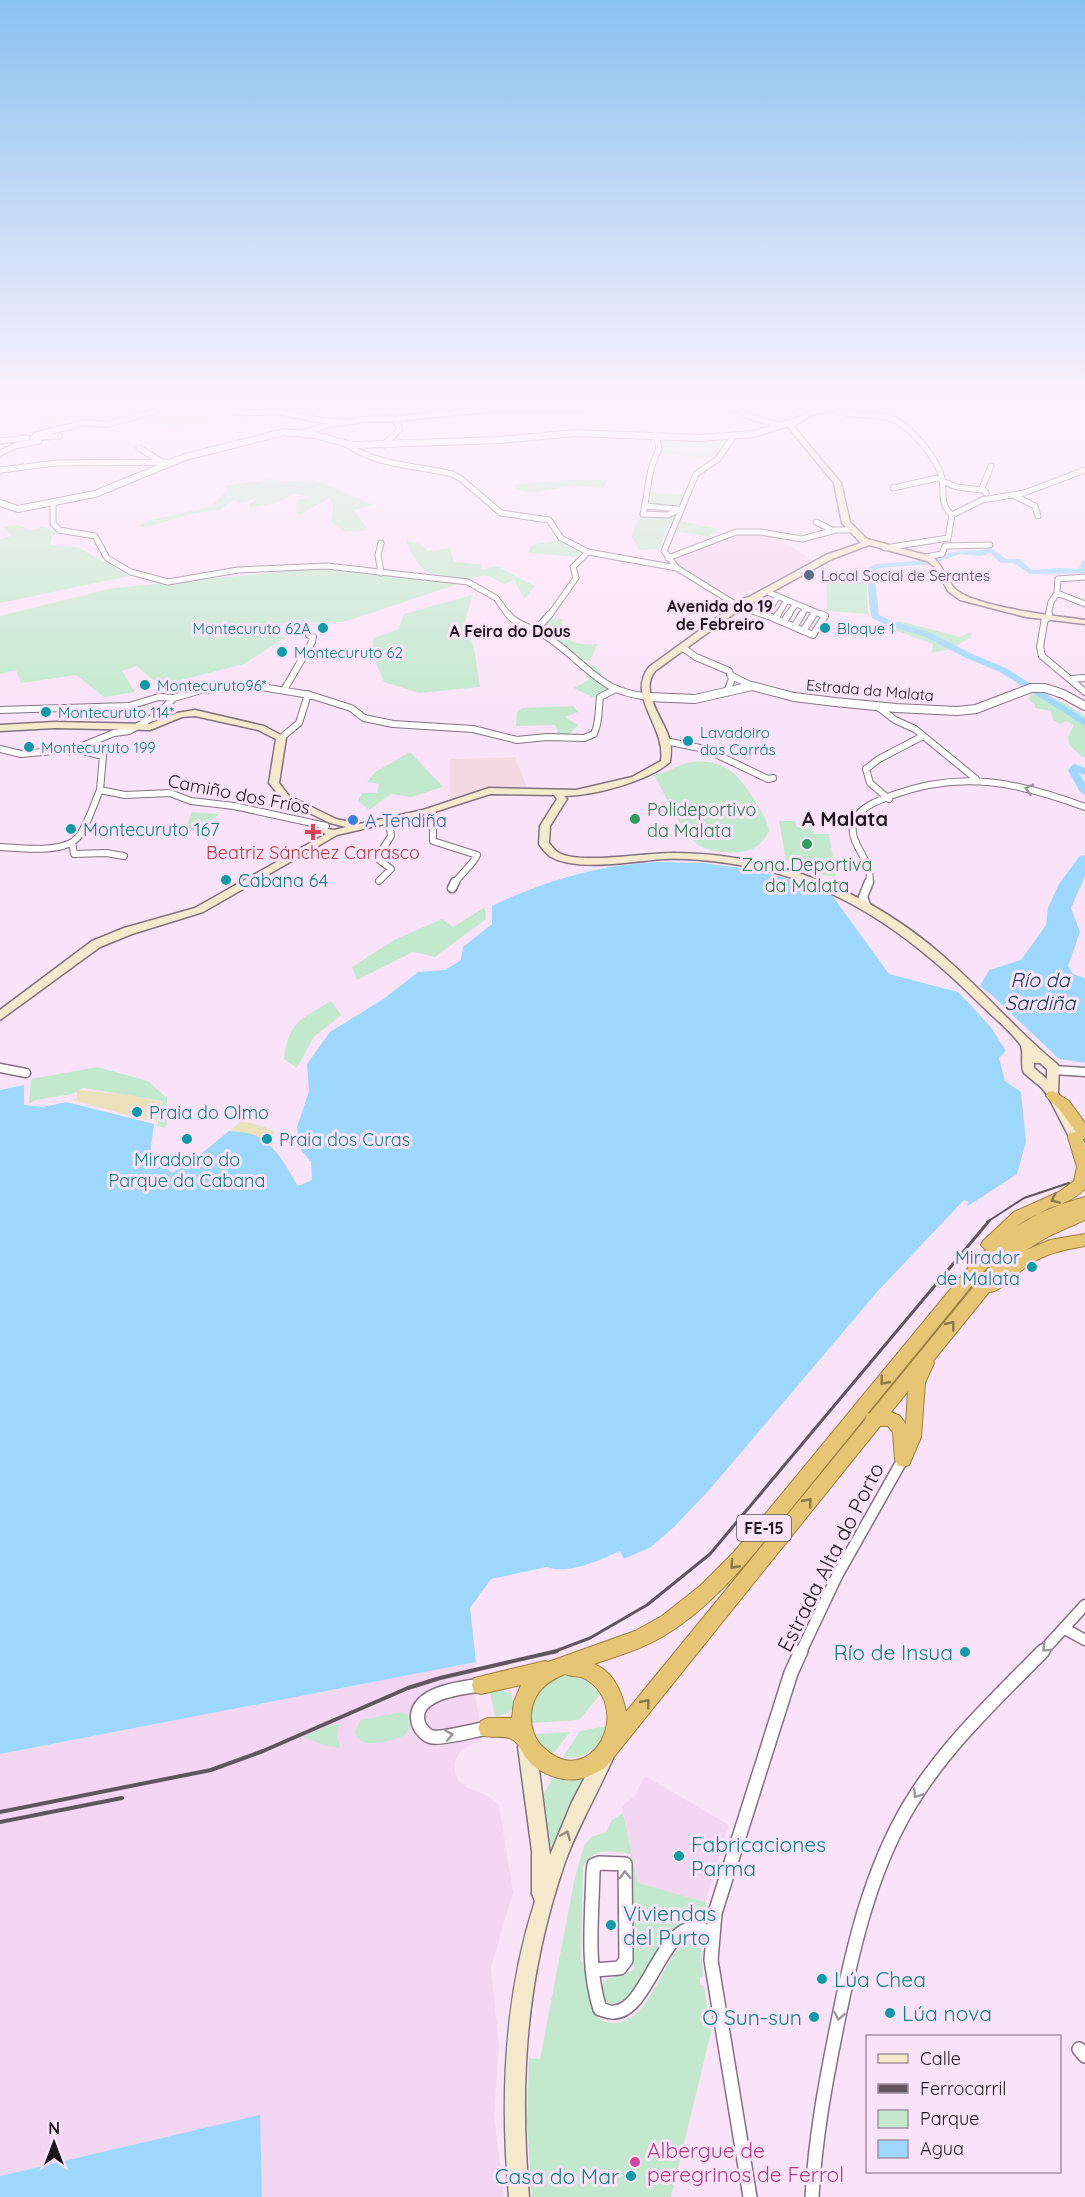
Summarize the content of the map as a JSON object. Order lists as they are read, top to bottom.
{
  "streets": {
    "highway": ["FE-15"],
    "street": ["Estrada da Malata", "Camiño dos Fríos", "Estrada Alta do Porto"]
  },
  "districts": ["Avenida do 19 de Febreiro", "A Feira do Dous", "A Malata"],
  "water": ["Río da Sardiña"],
  "places": {
    "other": [
      "Local Social de Serantes",
      "Montecuruto 62A",
      "Bloque 1",
      "Montecuruto 62",
      "Montecuruto96*",
      "Montecuruto 114*",
      "Lavadoiro dos Corrás",
      "Montecuruto 199",
      "Polideportivo da Malata",
      "A Tendiña",
      "Montecuruto 167",
      "Zona Deportiva da Malata",
      "Cabana 64",
      "Praia do Olmo",
      "Miradoiro do Parque da Cabana",
      "Praia dos Curas",
      "Mirador de Malata",
      "Río de Insua",
      "Fabricaciones Parma",
      "Viviendas del Purto",
      "Lúa Chea",
      "Lúa nova",
      "O Sun-sun",
      "Albergue de peregrinos de Ferrol",
      "Casa do Mar"
    ],
    "health": ["Beatriz Sánchez Carrasco"]
  },
  "legend": [
    "Calle",
    "Ferrocarril",
    "Parque",
    "Agua"
  ],
  "north": "top"
}
